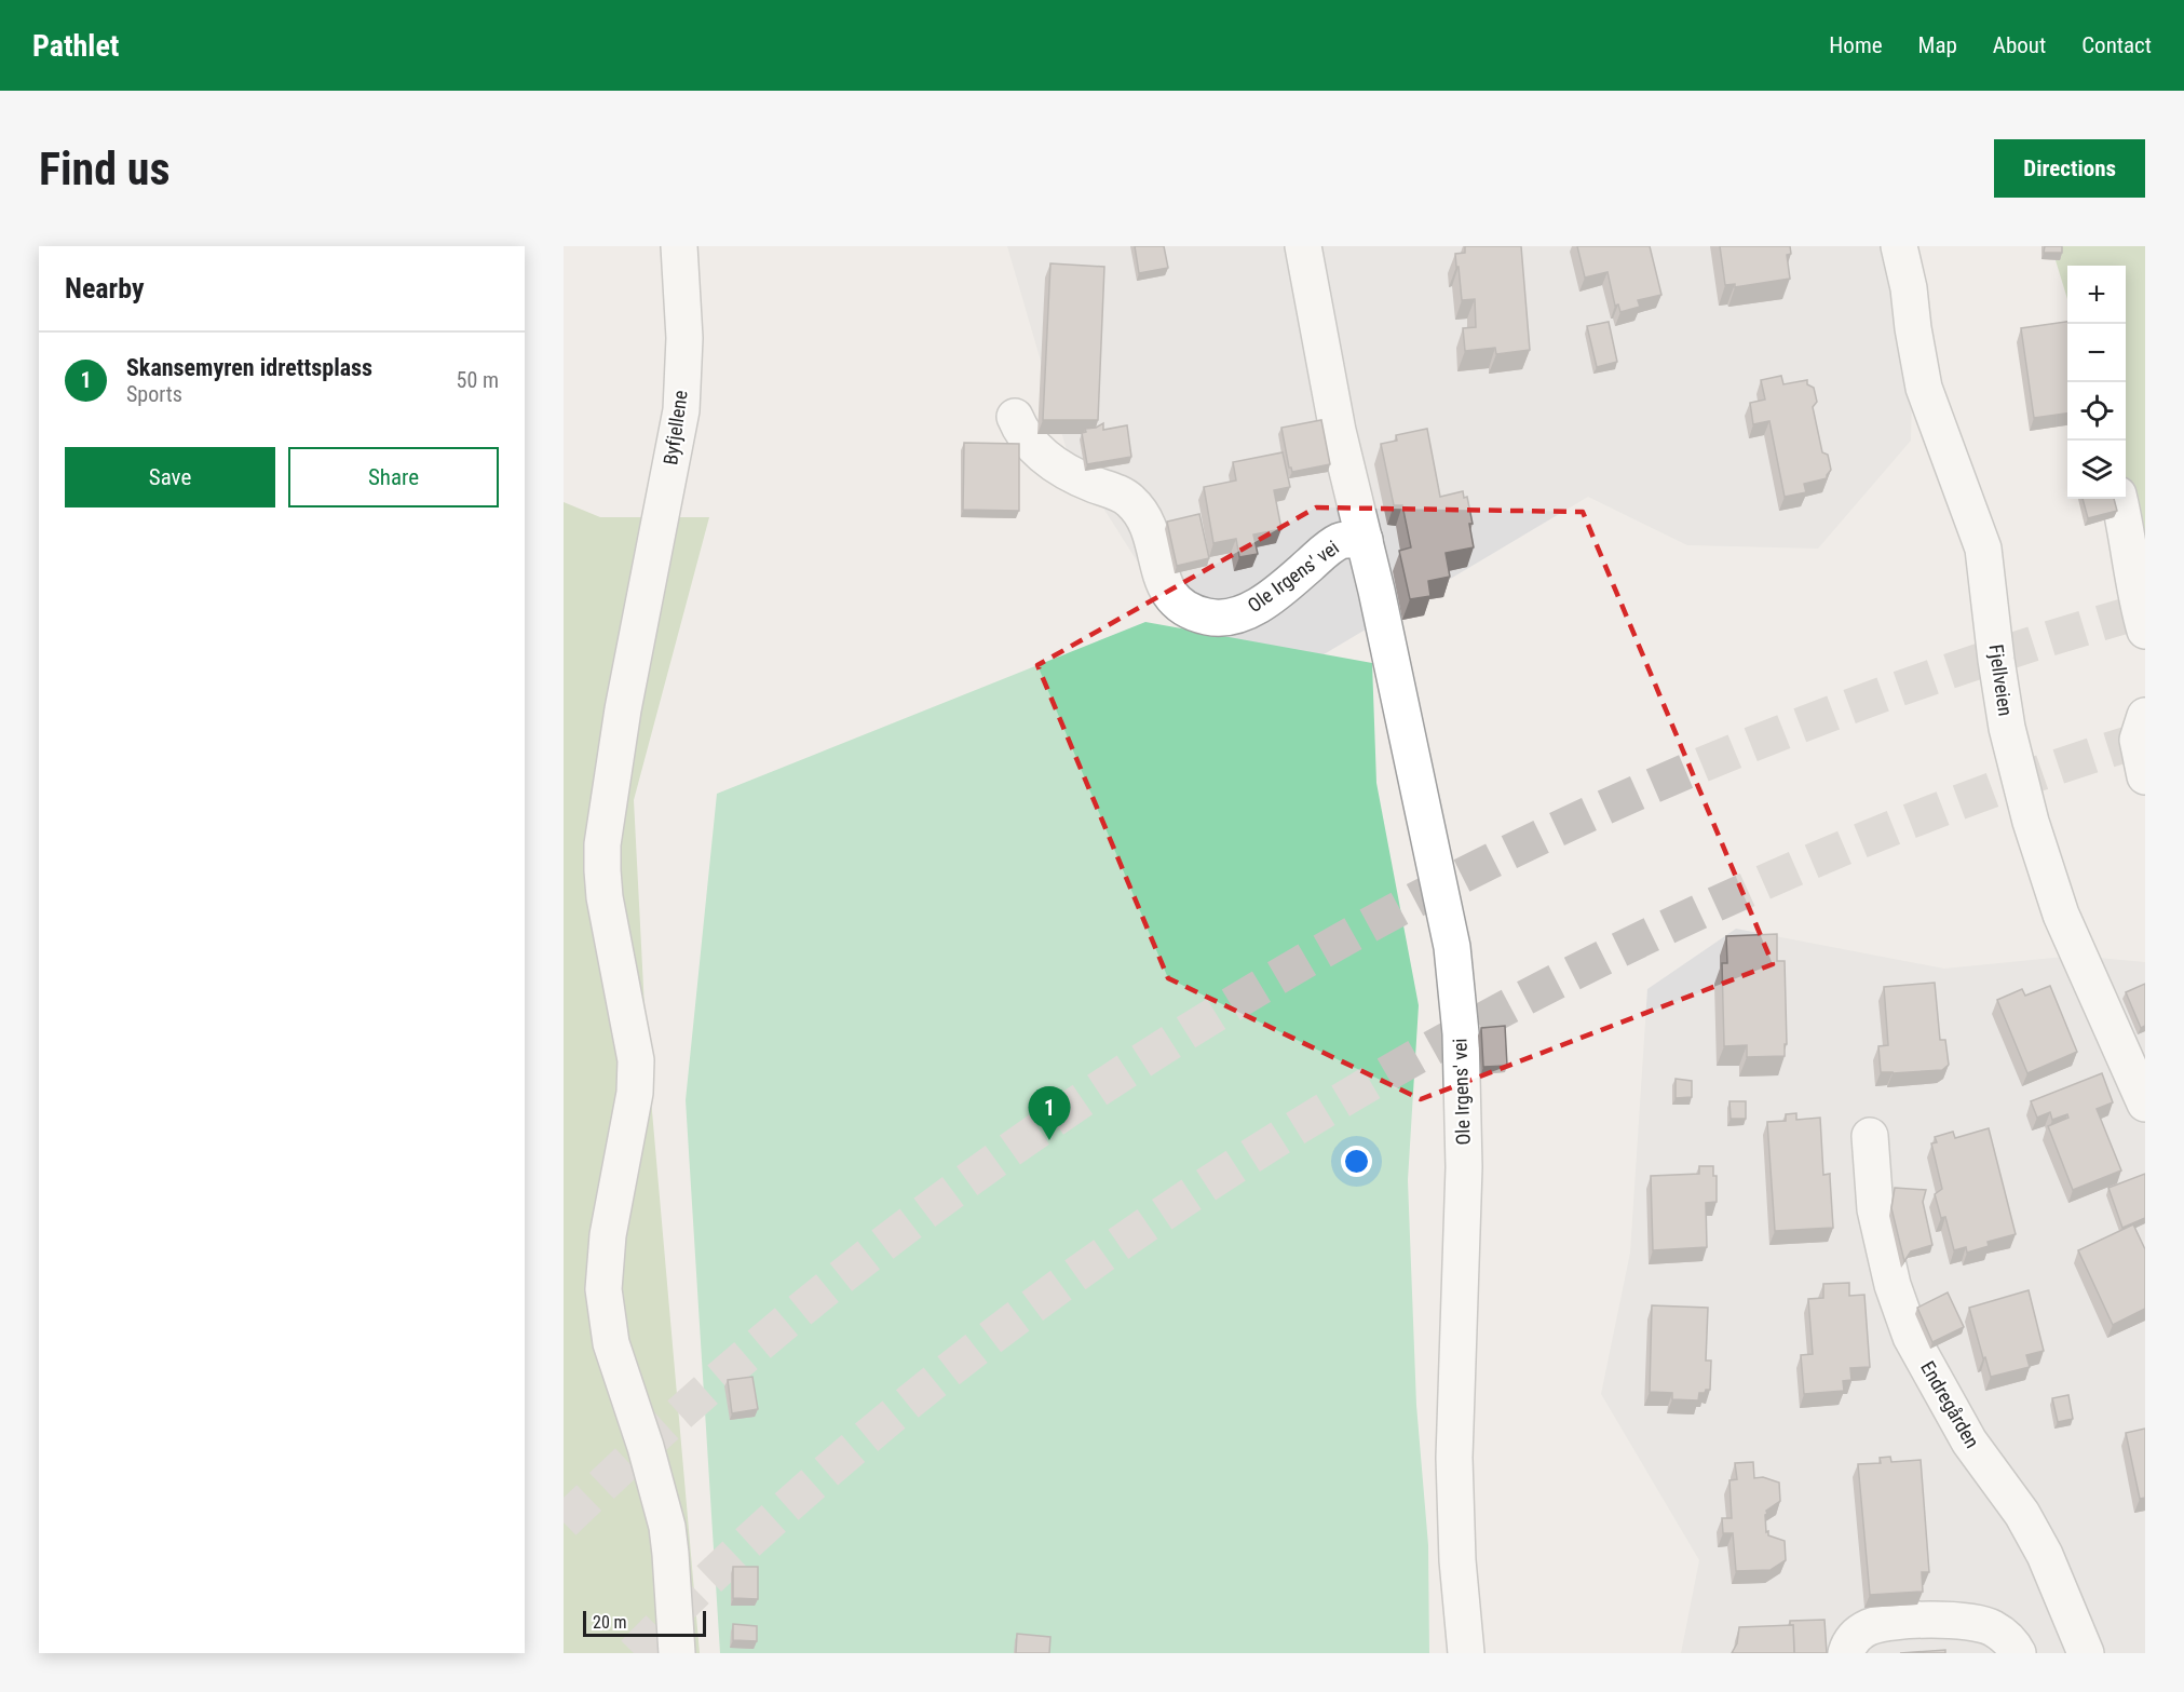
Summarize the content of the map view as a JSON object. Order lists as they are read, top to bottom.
{
  "streets": {
    "street": [
      "Byfjellene",
      "Ole Irgens' vei",
      "Fjellveien",
      "Endregården"
    ]
  },
  "scale_bar": "20 m",
  "page": {
    "header": "Pathlet",
    "nav": [
      "Home",
      "Map",
      "About",
      "Contact"
    ],
    "buttons": [
      "Directions",
      ["Save", "Share"]
    ],
    "title": "Find us",
    "heading": "Nearby",
    "map_buttons": ["+", "−"],
    "list": [
      {
        "mark": "1",
        "name": "Skansemyren idrettsplass",
        "note": "Sports",
        "value": "50 m"
      }
    ],
    "pins": "1",
    "scale": "20 m"
  }
}
